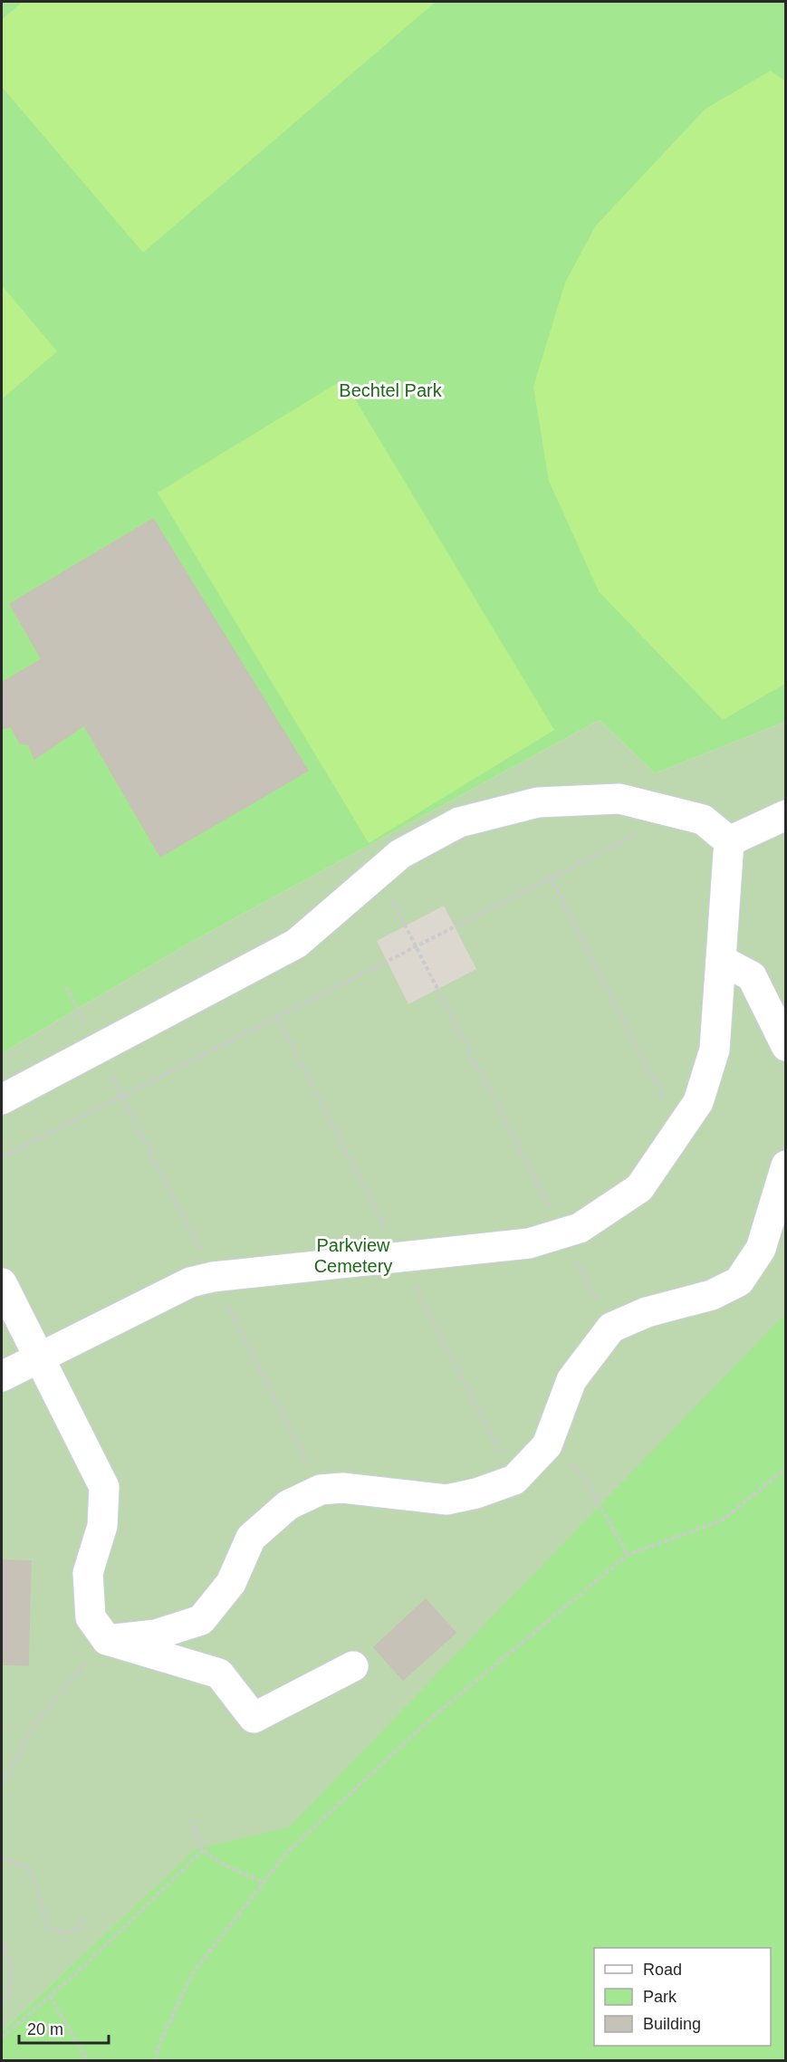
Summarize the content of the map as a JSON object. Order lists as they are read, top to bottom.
{
  "parks": ["Bechtel Park", "Parkview Cemetery"],
  "legend": ["Road", "Park", "Building"],
  "scale_bar": "20 m"
}
